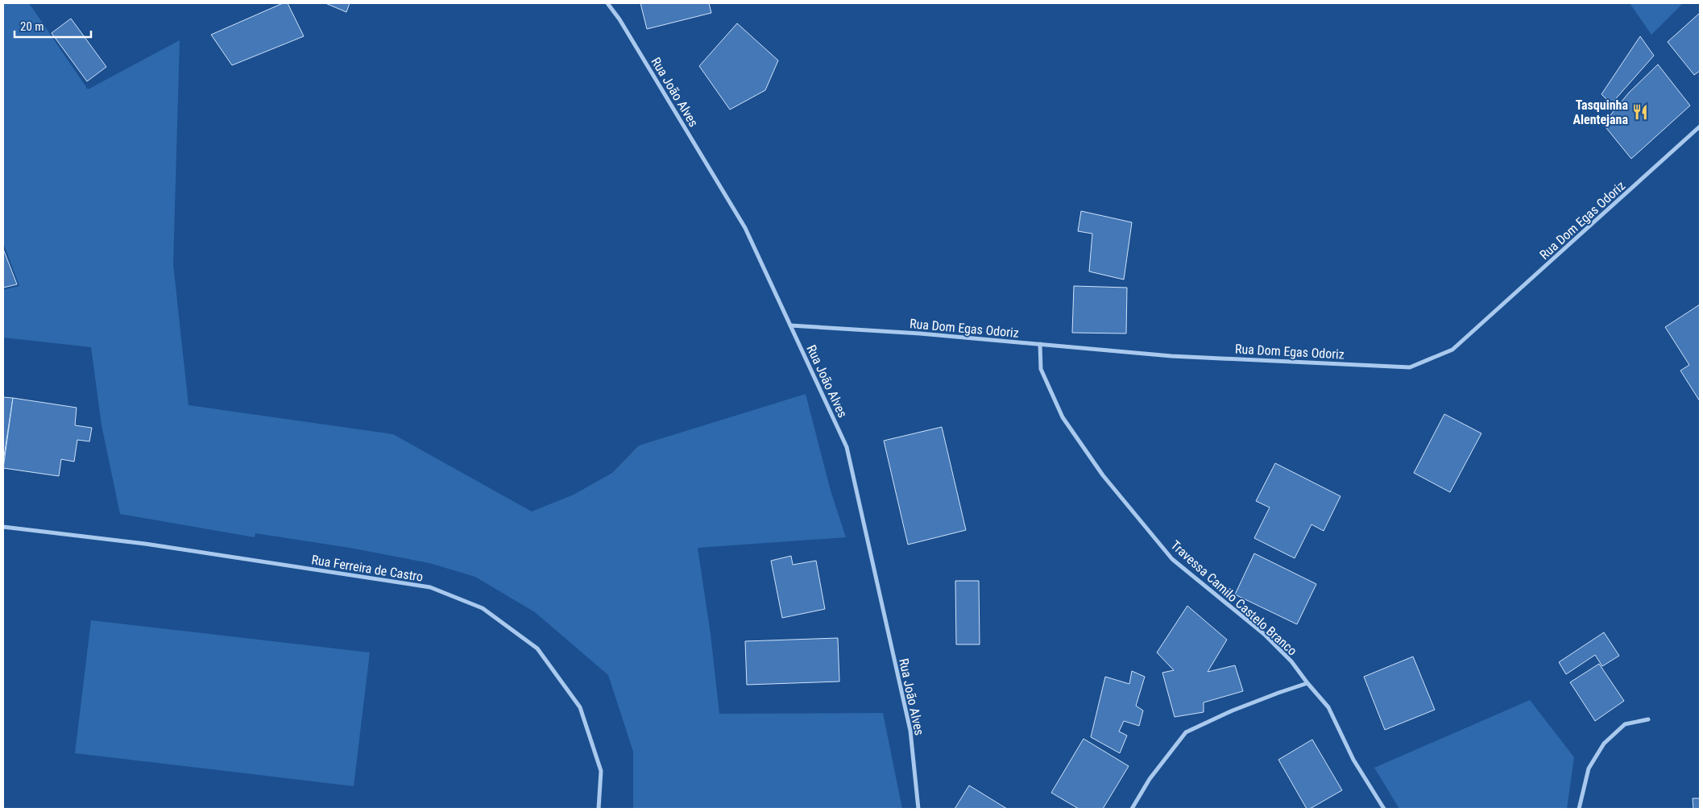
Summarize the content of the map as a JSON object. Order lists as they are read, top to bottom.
{
  "streets": {
    "street": [
      "Rua João Alves",
      "Rua Dom Egas Odoriz",
      "Rua Ferreira de Castro",
      "Travessa Camilo Castelo Branco"
    ]
  },
  "crossings": [
    ["Rua João Alves", "Rua Dom Egas Odoriz"],
    ["Rua Dom Egas Odoriz", "Travessa Camilo Castelo Branco"]
  ],
  "places": {
    "restaurant": ["Tasquinha Alentejana"]
  },
  "scale_bar": "20 m"
}
